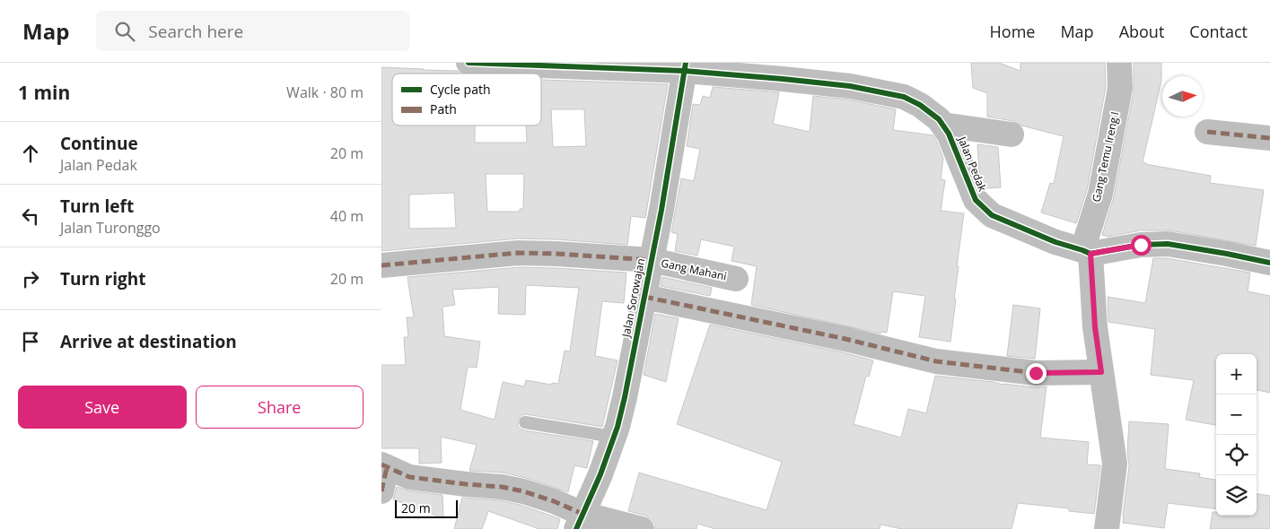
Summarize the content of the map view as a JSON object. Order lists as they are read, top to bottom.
{
  "streets": {
    "street": [
      "Gang Temu Ireng I",
      "Jalan Pedak",
      "Gang Mahani",
      "Jalan Sorowajan"
    ]
  },
  "crossings": [
    ["Gang Temu Ireng I", "Jalan Pedak"],
    ["Jalan Pedak", "Jalan Sorowajan"],
    ["Gang Mahani", "Jalan Sorowajan"]
  ],
  "legend": ["Cycle path", "Path"],
  "scale_bar": "20 m",
  "north": "right",
  "page": {
    "header": "Map",
    "search": "Search here",
    "nav": [
      "Home",
      "Map",
      "About",
      "Contact"
    ],
    "heading": ["1 min", "Walk · 80 m"],
    "list": [
      ["Continue", "Jalan Pedak", "20 m"],
      ["Turn left", "Jalan Turonggo", "40 m"],
      ["Turn right", "20 m"],
      "Arrive at destination"
    ],
    "map_buttons": ["+", "−"],
    "buttons": ["Save", "Share"],
    "scale": "20 m"
  }
}
